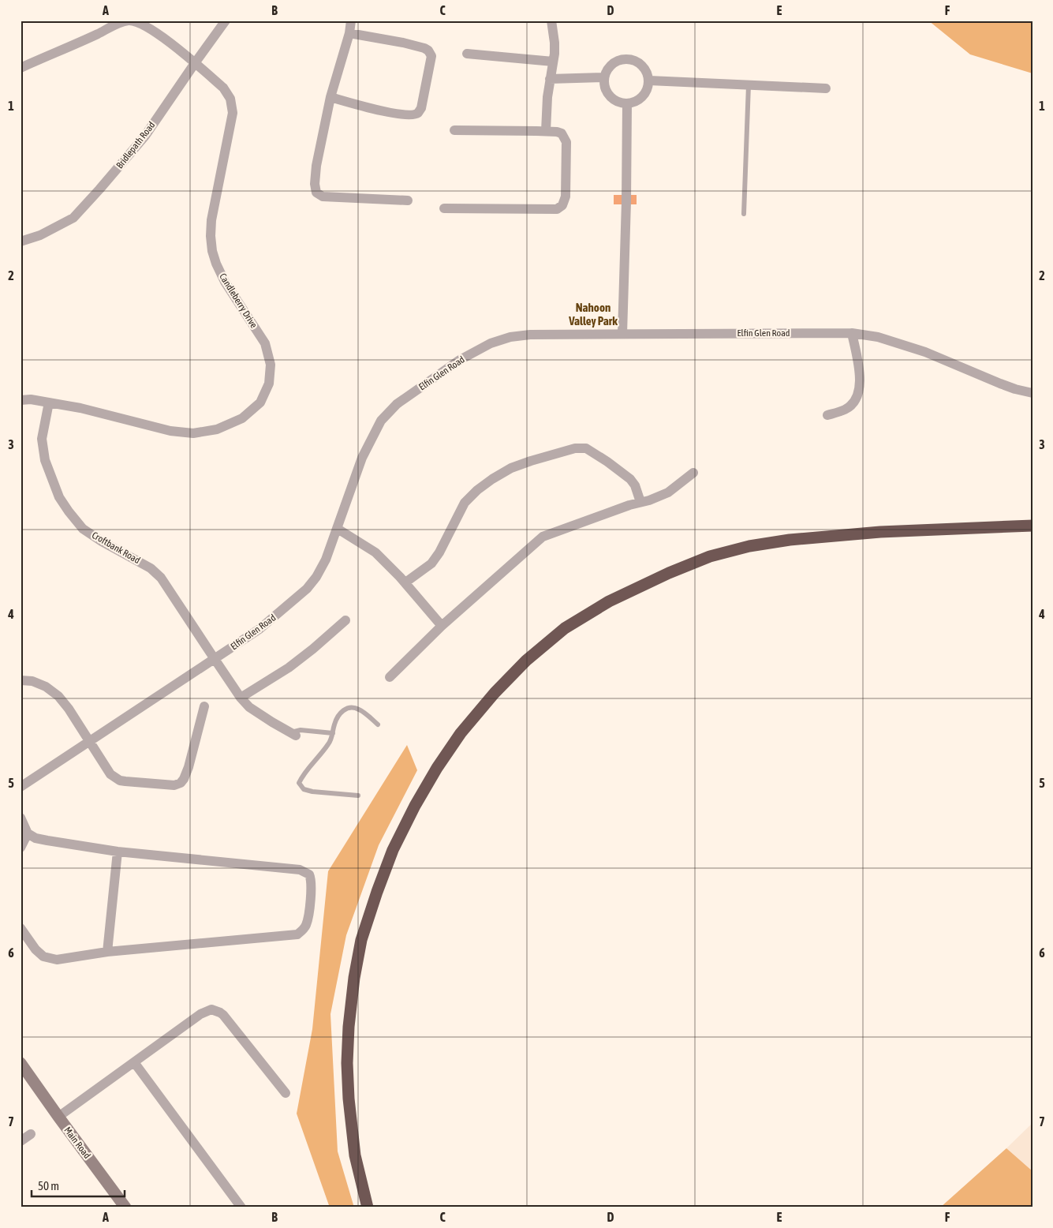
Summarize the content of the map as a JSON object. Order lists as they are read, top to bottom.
{
  "streets": {
    "main road": ["Main Road"],
    "street": [
      "Bridlepath Road",
      "Candleberry Drive",
      "Elfin Glen Road",
      "Croftbank Road"
    ]
  },
  "crossings": [
    ["Bridlepath Road", "Candleberry Drive"],
    ["Candleberry Drive", "Croftbank Road"],
    ["Elfin Glen Road", "Croftbank Road"]
  ],
  "districts": ["Nahoon Valley Park"],
  "scale_bar": "50 m",
  "grid": {
    "columns": [
      "A",
      "B",
      "C",
      "D",
      "E",
      "F"
    ],
    "rows": [
      "1",
      "2",
      "3",
      "4",
      "5",
      "6",
      "7"
    ]
  }
}
